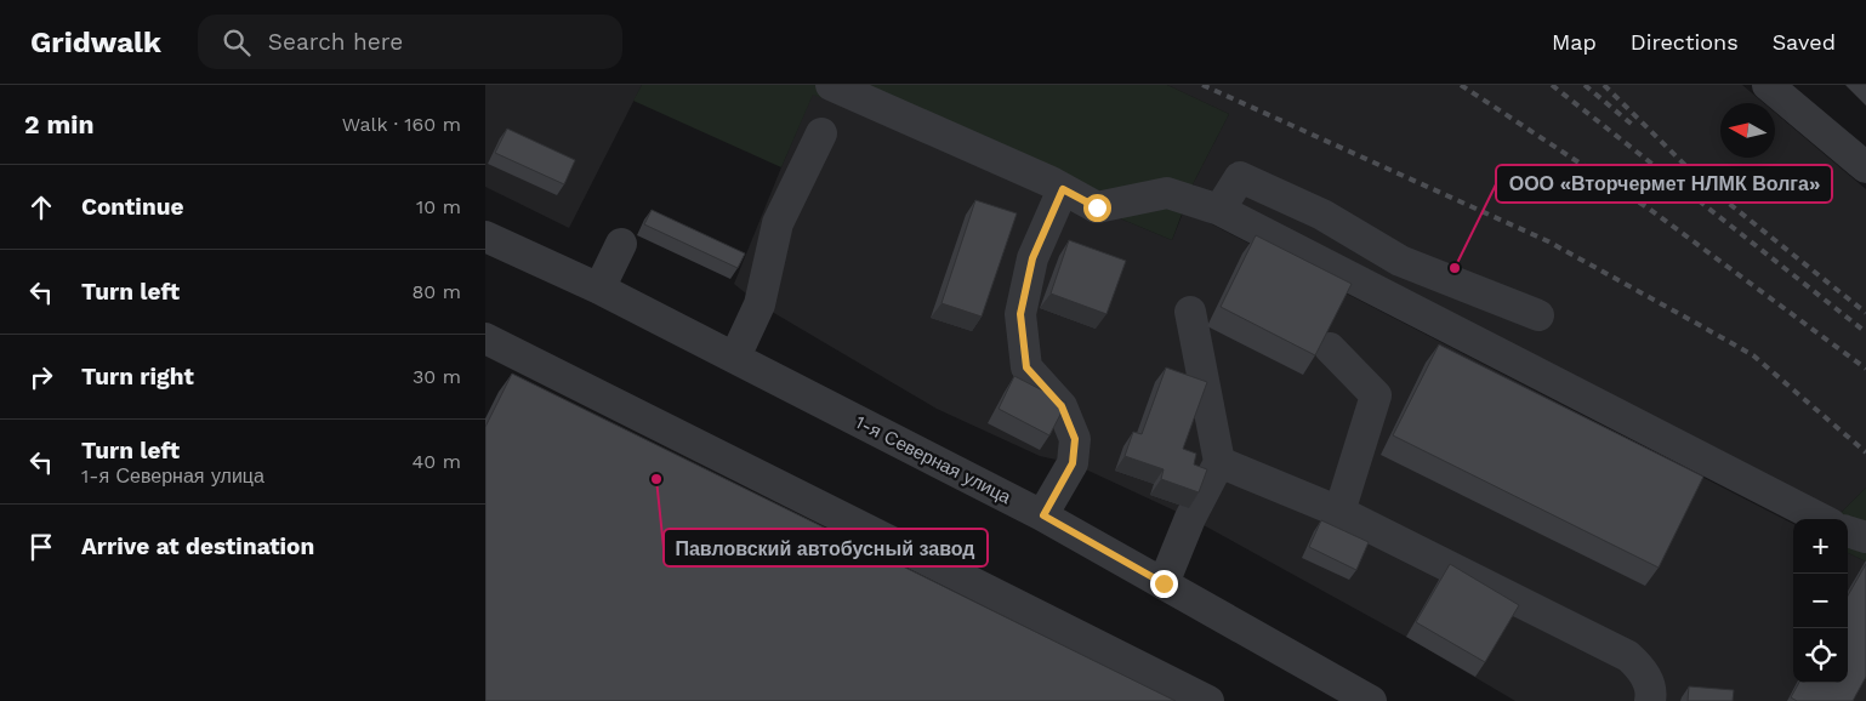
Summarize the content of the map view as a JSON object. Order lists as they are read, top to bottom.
{
  "streets": {
    "street": ["1-я Северная улица"]
  },
  "places": ["ООО «Вторчермет НЛМК Волга»", "Павловский автобусный завод"],
  "north": "left",
  "page": {
    "header": "Gridwalk",
    "search": "Search here",
    "nav": ["Map", "Directions", "Saved"],
    "heading": ["2 min", "Walk · 160 m"],
    "list": [
      ["Continue", "10 m"],
      ["Turn left", "80 m"],
      ["Turn right", "30 m"],
      ["Turn left", "1-я Северная улица", "40 m"],
      "Arrive at destination"
    ],
    "map_buttons": ["+", "−"]
  }
}
